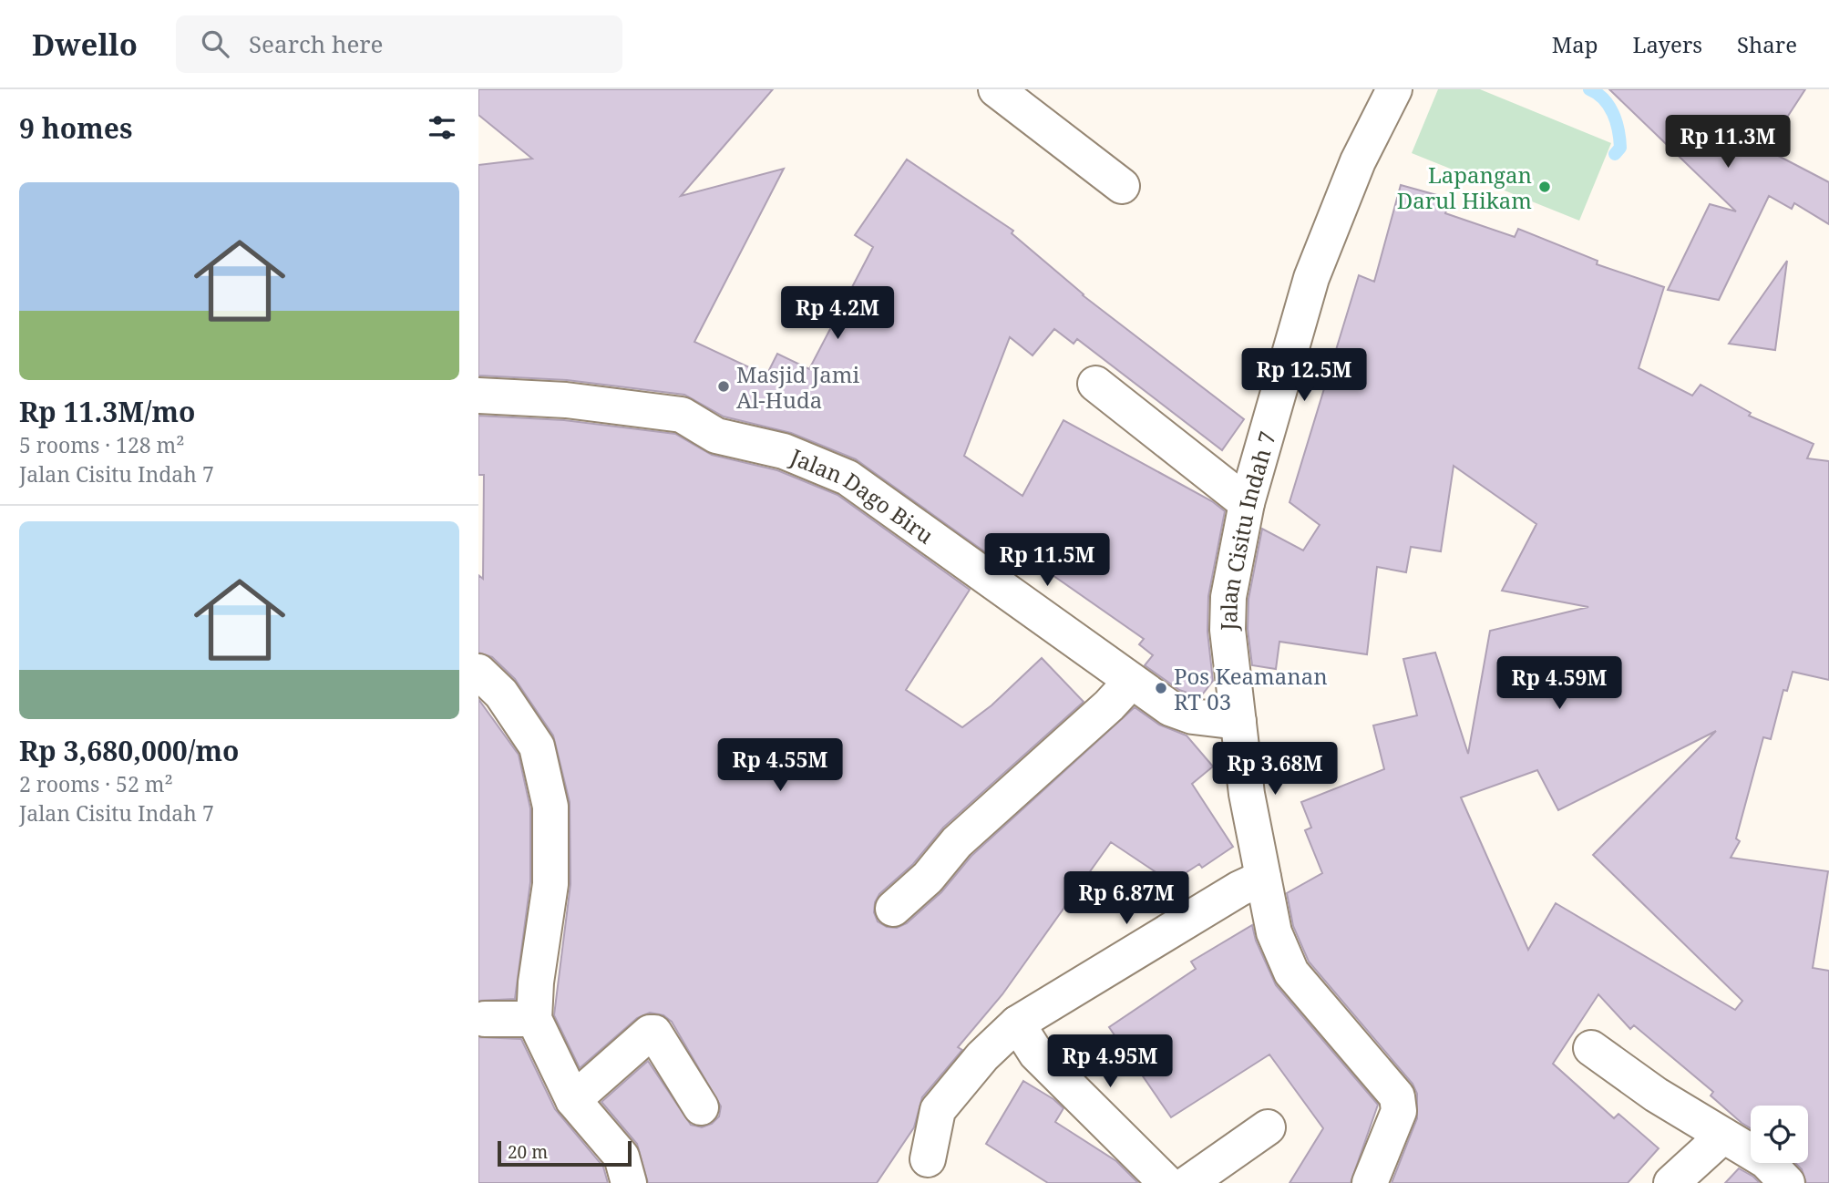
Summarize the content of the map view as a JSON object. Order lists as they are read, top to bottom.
{
  "streets": {
    "street": ["Jalan Dago Biru", "Jalan Cisitu Indah 7"]
  },
  "crossings": [
    ["Jalan Dago Biru", "Jalan Cisitu Indah 7"]
  ],
  "places": ["Lapangan Darul Hikam", "Masjid Jami Al-Huda", "Pos Keamanan RT 03"],
  "scale_bar": "20 m",
  "page": {
    "header": "Dwello",
    "search": "Search here",
    "nav": ["Map", "Layers", "Share"],
    "heading": "9 homes",
    "price": [
      "Rp 11.3M",
      "Rp 4.2M",
      "Rp 12.5M",
      "Rp 11.5M",
      "Rp 4.59M",
      "Rp 4.55M",
      "Rp 3.68M",
      "Rp 6.87M",
      "Rp 4.95M"
    ],
    "list": [
      {
        "name": "Rp 11.3M/mo",
        "note": "5 rooms · 128 m² · Jalan Cisitu Indah 7"
      },
      {
        "name": "Rp 3,680,000/mo",
        "note": "2 rooms · 52 m² · Jalan Cisitu Indah 7"
      }
    ],
    "scale": "20 m"
  }
}
